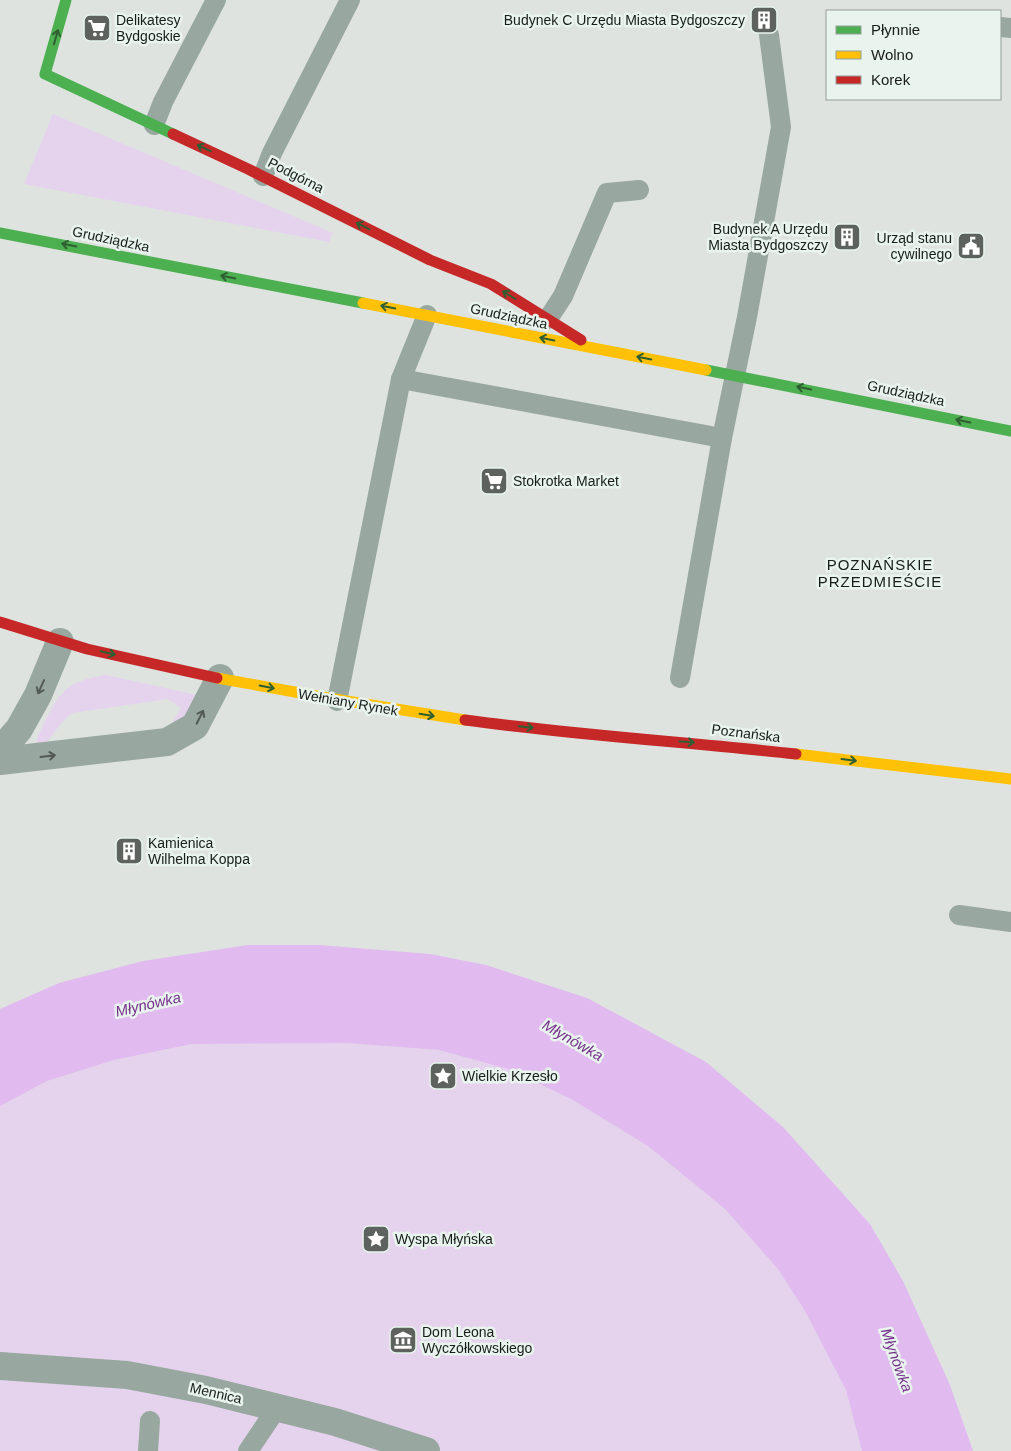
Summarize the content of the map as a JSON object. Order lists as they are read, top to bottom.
{
  "streets": {
    "main road": [
      "Podgórna",
      "Grudziądzka",
      "Wełniany Rynek",
      "Poznańska"
    ],
    "street": ["Mennica"]
  },
  "crossings": [
    ["Podgórna", "Grudziądzka"],
    ["Wełniany Rynek", "Poznańska"]
  ],
  "one_way": [
    "Podgórna",
    "Grudziądzka",
    "Wełniany Rynek",
    "Poznańska"
  ],
  "districts": ["POZNAŃSKIE PRZEDMIEŚCIE"],
  "water": ["Młynówka"],
  "places": {
    "building": ["Budynek C Urzędu Miasta Bydgoszczy", "Budynek A Urzędu Miasta Bydgoszczy", "Kamienica Wilhelma Koppa"],
    "supermarket": ["Delikatesy Bydgoskie", "Stokrotka Market"],
    "public building": ["Urząd stanu cywilnego"],
    "place": ["Wielkie Krzesło", "Wyspa Młyńska"],
    "museum": ["Dom Leona Wyczółkowskiego"]
  },
  "legend": ["Płynnie", "Wolno", "Korek"]
}
